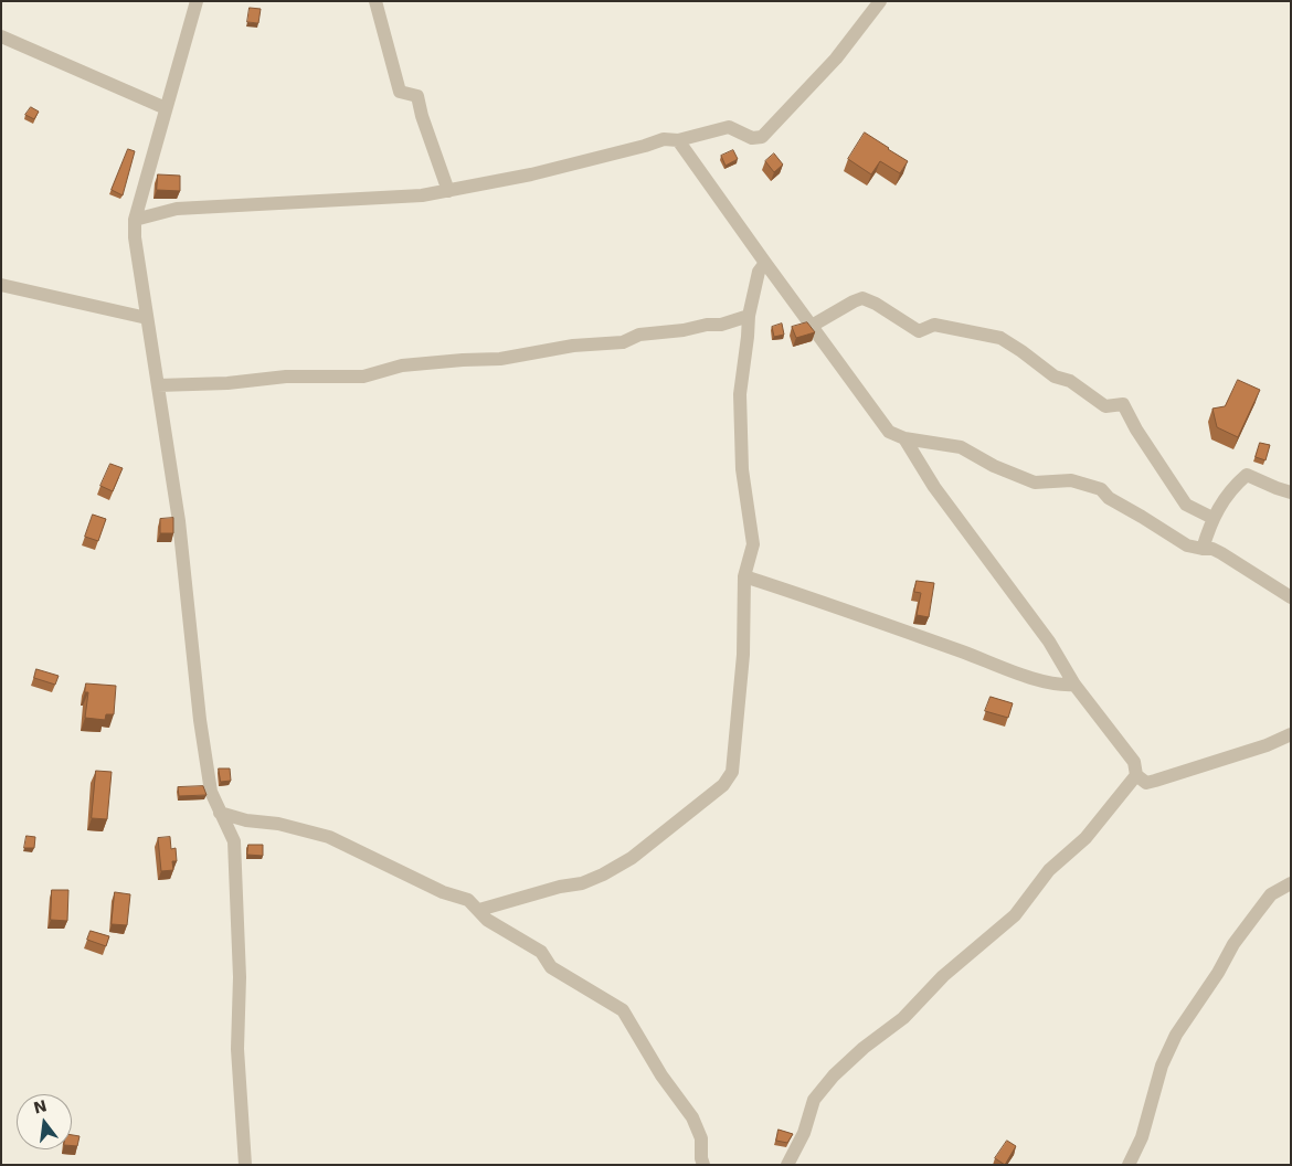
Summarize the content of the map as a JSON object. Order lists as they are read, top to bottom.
{
  "north": "top"
}
